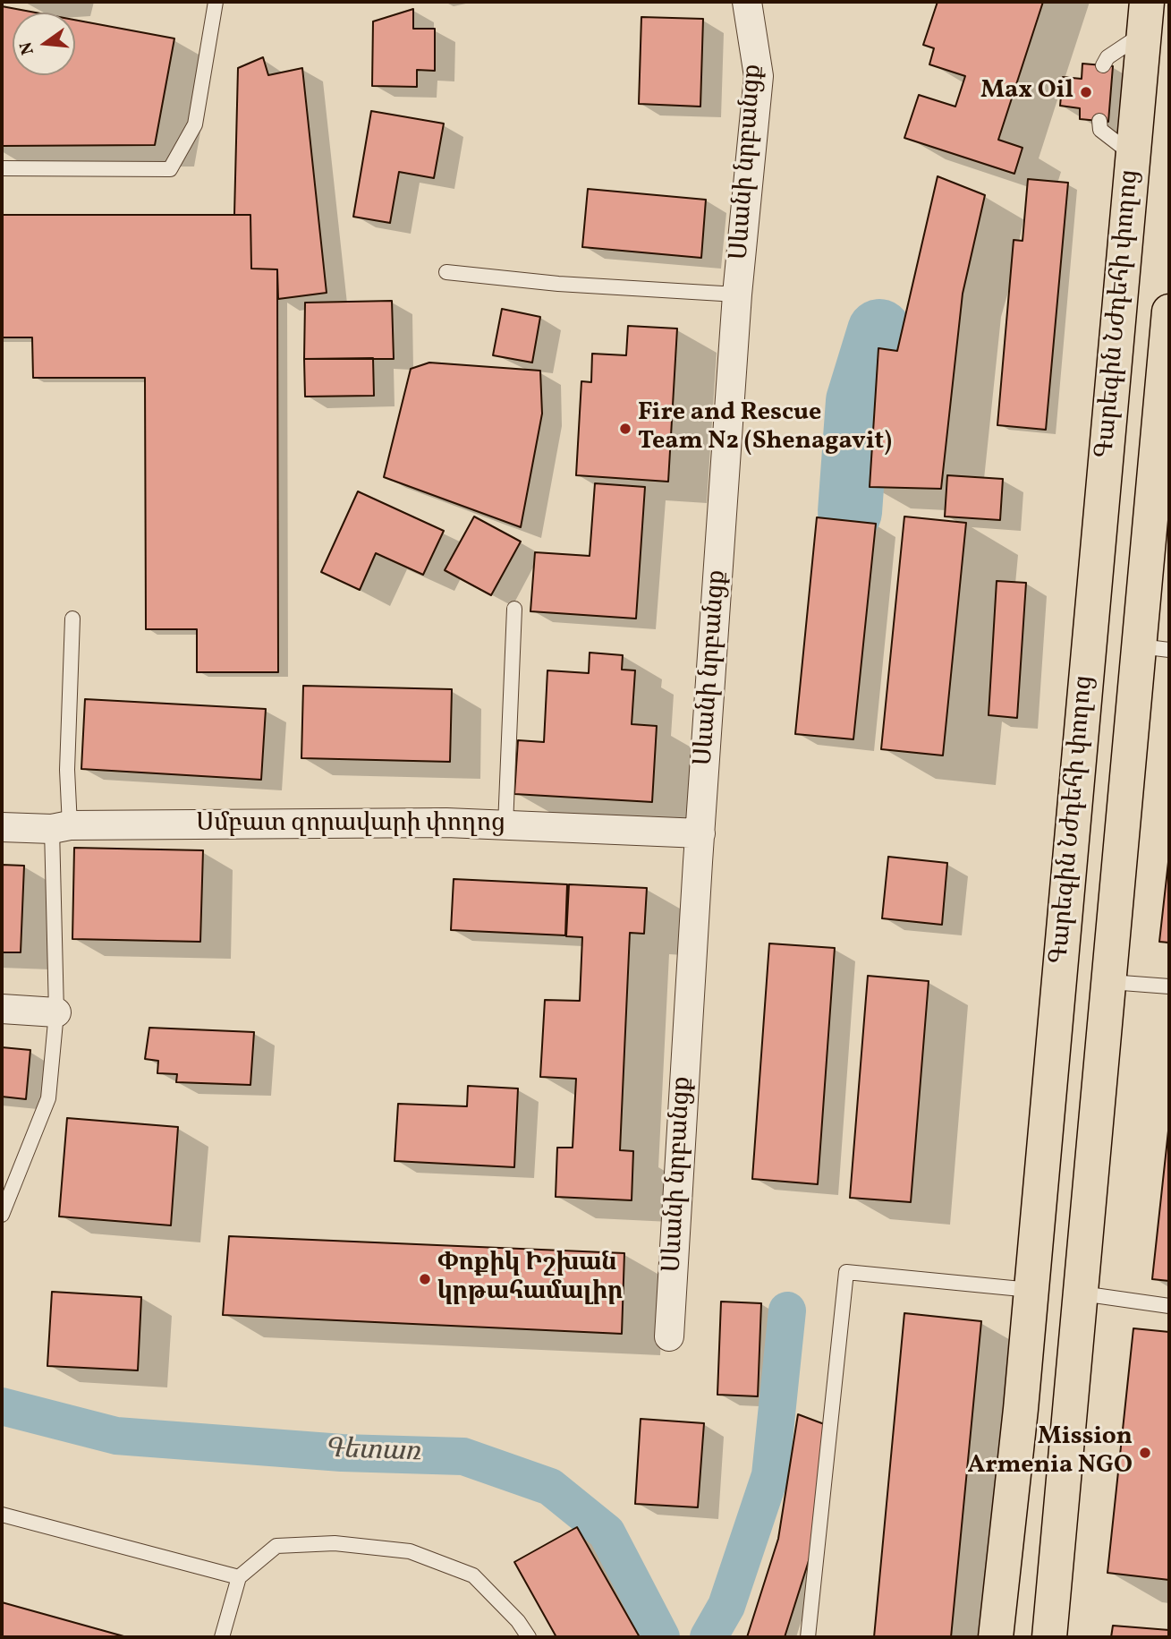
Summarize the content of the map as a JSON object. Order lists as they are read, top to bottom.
{
  "streets": {
    "main road": ["Գարեգին Նժդեհի փողոց"],
    "street": ["Սևանի նրբանցք", "Սմբատ զորավարի փողոց"]
  },
  "crossings": [
    ["Սևանի նրբանցք", "Սմբատ զորավարի փողոց"]
  ],
  "water": ["Գետառ"],
  "places": [
    "Max Oil",
    "Fire and Rescue Team N2 (Shenagavit)",
    "Փոքիկ Իշխան կրթահամալիր",
    "Mission Armenia NGO"
  ],
  "north": "left"
}
